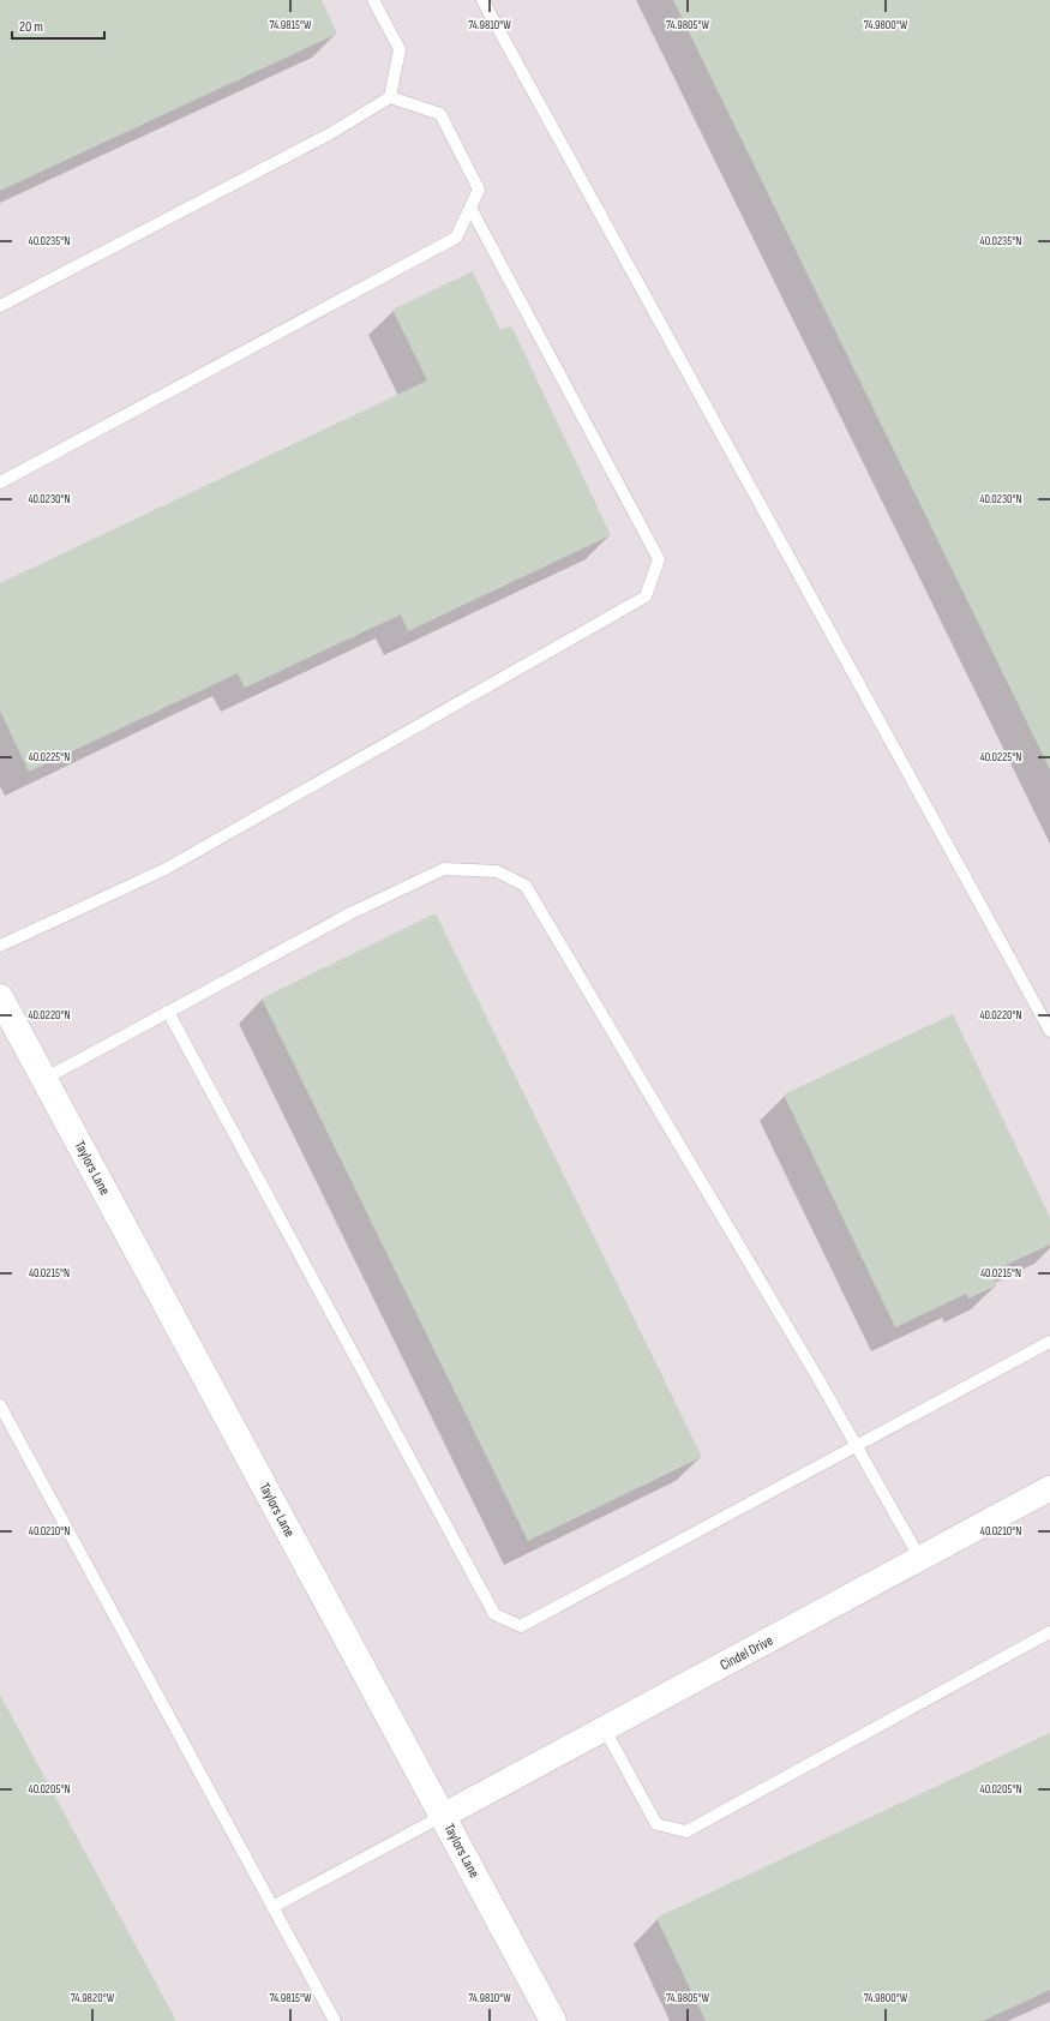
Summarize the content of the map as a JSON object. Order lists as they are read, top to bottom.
{
  "streets": {
    "street": ["Taylors Lane", "Cindel Drive"]
  },
  "crossings": [
    ["Taylors Lane", "Cindel Drive"]
  ],
  "scale_bar": "20 m",
  "coordinates": [
    "74.9815°W",
    "74.9810°W",
    "74.9805°W",
    "74.9800°W",
    "40.0235°N",
    "40.0230°N",
    "40.0225°N",
    "40.0220°N",
    "40.0215°N",
    "40.0210°N",
    "40.0205°N",
    "74.9820°W"
  ]
}
